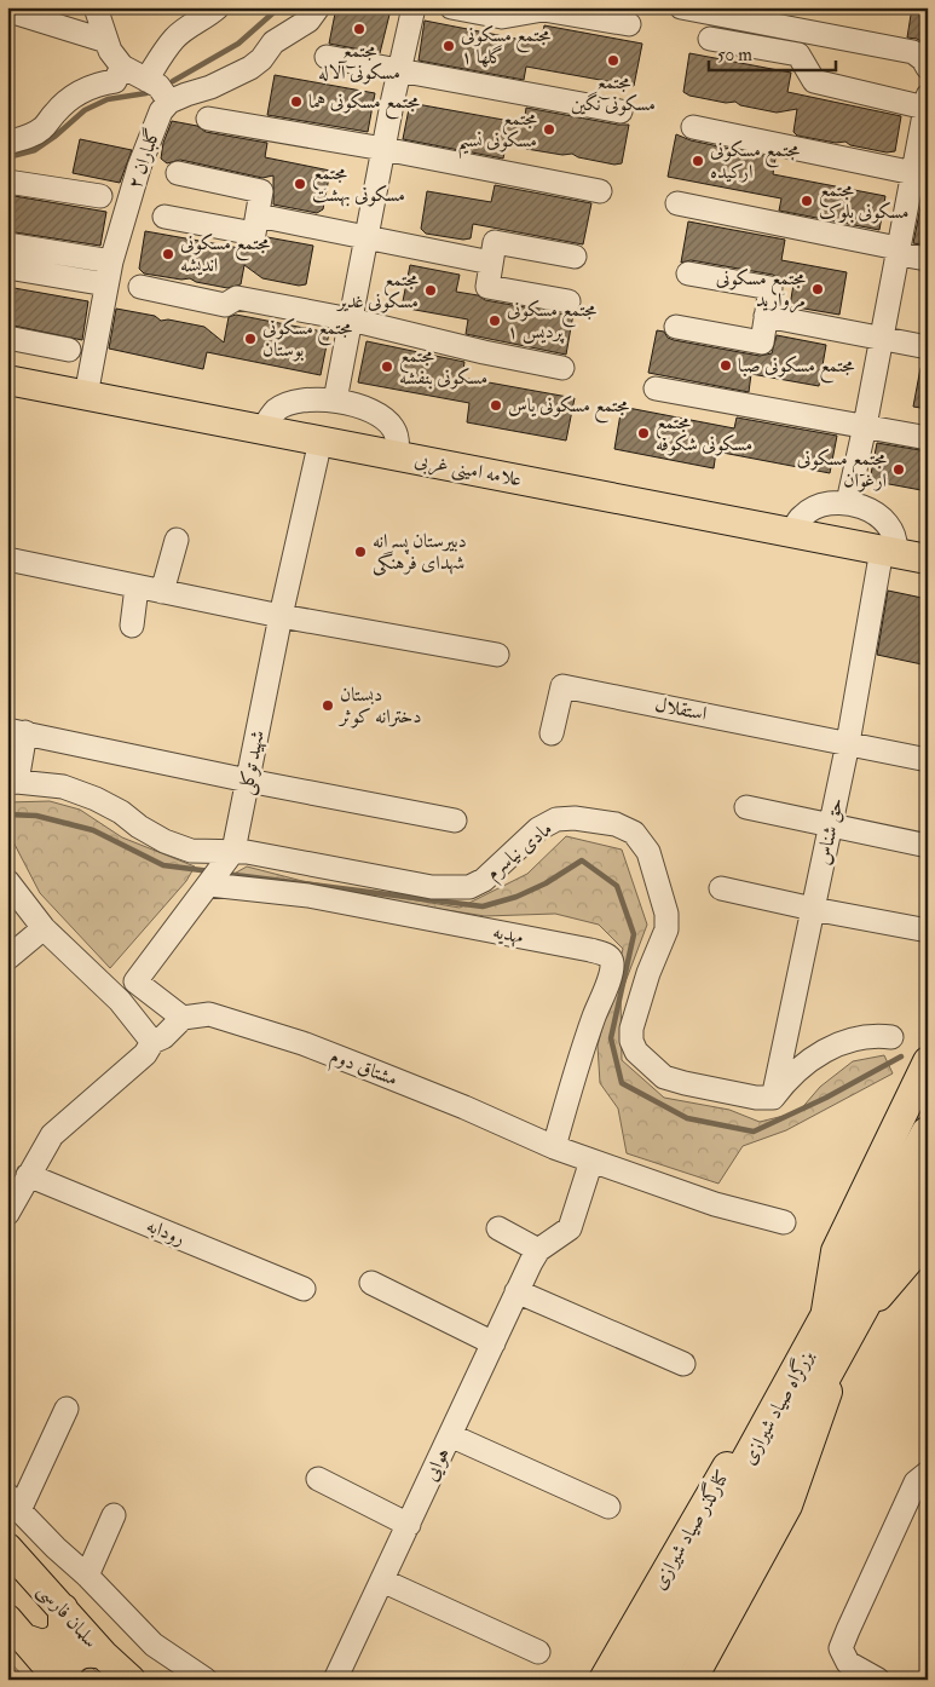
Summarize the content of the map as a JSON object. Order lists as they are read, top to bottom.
{
  "streets": {
    "highway": ["بزرگراه صیاد شیرازی"],
    "main road": ["علامه امینی غربی", "کنارگذر صیاد شیرازی", "سلمان فارسی"],
    "street": [
      "گلباران ۲",
      "استقلال",
      "شهید توکلی",
      "حق شناس",
      "مادی نیاسرم",
      "مهدیه",
      "مشتاق دوم",
      "رودابه",
      "هوایی"
    ]
  },
  "crossings": [
    ["گلباران ۲", "علامه امینی غربی"],
    ["علامه امینی غربی", "شهید توکلی"],
    ["علامه امینی غربی", "حق شناس"],
    ["استقلال", "حق شناس"],
    ["شهید توکلی", "مادی نیاسرم"],
    ["شهید توکلی", "مهدیه"],
    ["شهید توکلی", "مشتاق دوم"],
    ["حق شناس", "مادی نیاسرم"],
    ["مهدیه", "مشتاق دوم"],
    ["مشتاق دوم", "هوایی"],
    ["بزرگراه صیاد شیرازی", "کنارگذر صیاد شیرازی"]
  ],
  "places": [
    "مجتمع مسکونی آلاله",
    "مجتمع مسکونی گلها ۱",
    "مجتمع مسکونی نگین",
    "مجتمع مسکونی هما",
    "مجتمع مسکونی نسیم",
    "مجتمع مسکونی ارکیده",
    "مجتمع مسکونی بهشت",
    "مجتمع مسکونی بلوک",
    "مجتمع مسکونی اندیشه",
    "مجتمع مسکونی مروارید",
    "مجتمع مسکونی غدیر",
    "مجتمع مسکونی پردیس ۱",
    "مجتمع مسکونی بوستان",
    "مجتمع مسکونی صبا",
    "مجتمع مسکونی بنفشه",
    "مجتمع مسکونی یاس",
    "مجتمع مسکونی شکوفه",
    "مجتمع مسکونی ارغوان",
    "دبیرستان پسرانه شهدای فرهنگی",
    "دبستان دخترانه کوثر"
  ],
  "scale_bar": "50 m"
}
